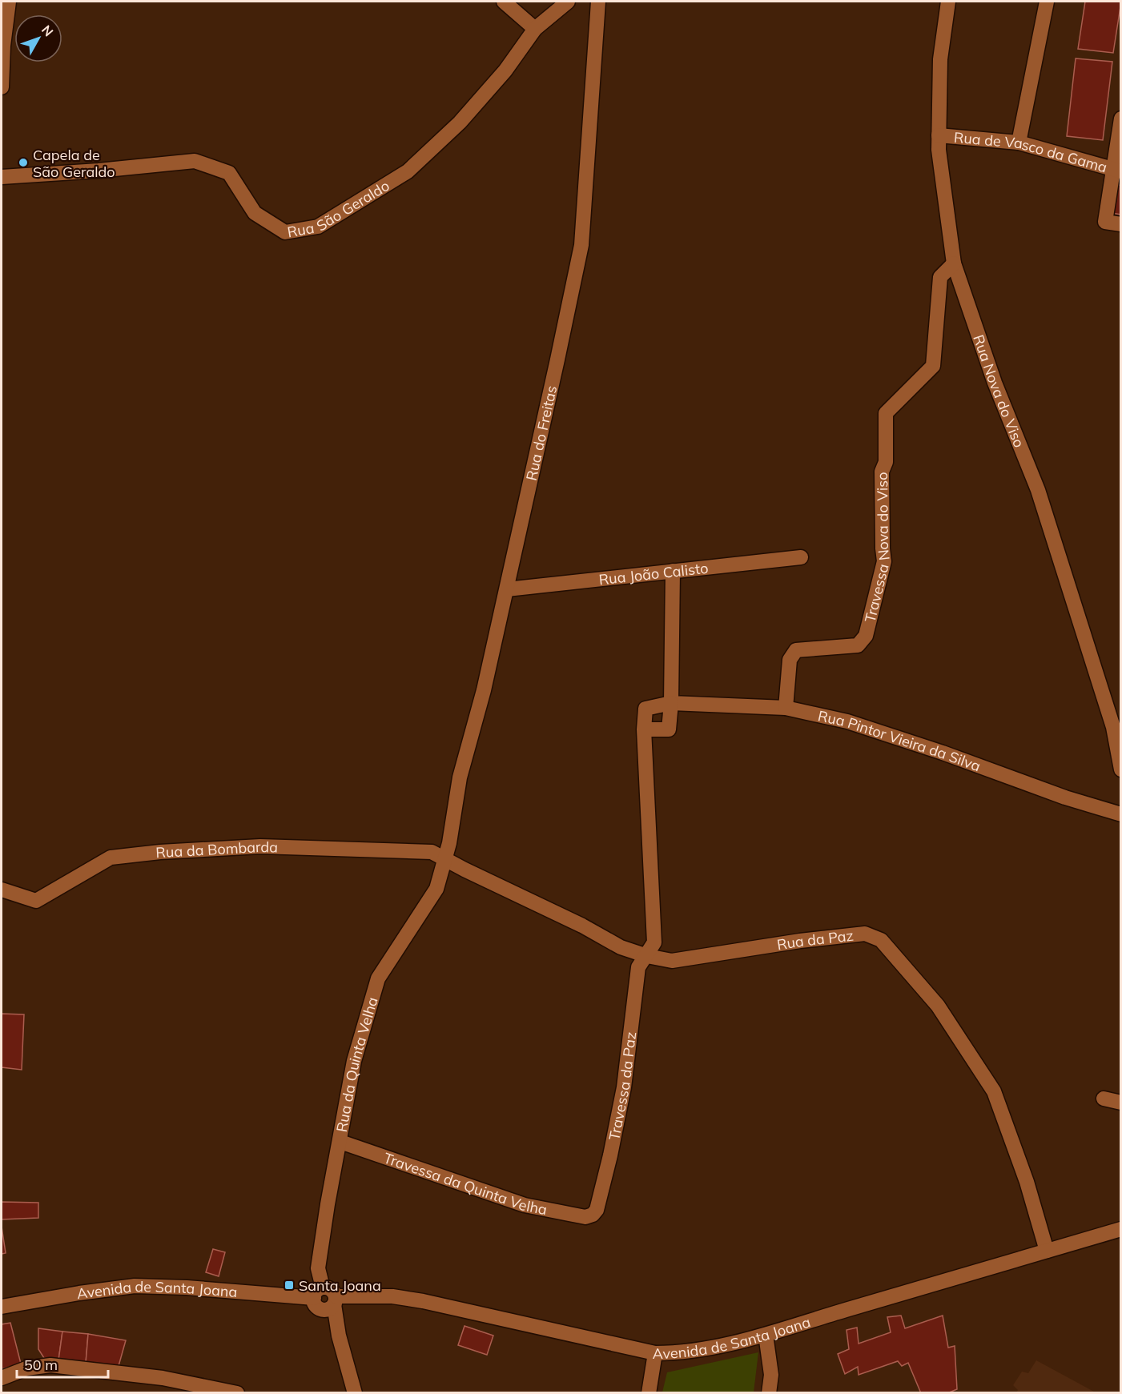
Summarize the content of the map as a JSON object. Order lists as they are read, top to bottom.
{
  "streets": {
    "street": [
      "Rua de Vasco da Gama",
      "Rua São Geraldo",
      "Rua Nova do Viso",
      "Rua do Freitas",
      "Travessa Nova do Viso",
      "Rua João Calisto",
      "Rua Pintor Vieira da Silva",
      "Rua da Bombarda",
      "Rua da Paz",
      "Rua da Quinta Velha",
      "Travessa da Paz",
      "Travessa da Quinta Velha",
      "Avenida de Santa Joana"
    ]
  },
  "crossings": [
    ["Rua de Vasco da Gama", "Rua Nova do Viso"],
    ["Rua Nova do Viso", "Travessa Nova do Viso"],
    ["Rua do Freitas", "Rua João Calisto"],
    ["Rua do Freitas", "Rua da Bombarda"],
    ["Rua do Freitas", "Rua da Paz"],
    ["Rua do Freitas", "Rua da Quinta Velha"],
    ["Travessa Nova do Viso", "Rua Pintor Vieira da Silva"],
    ["Rua Pintor Vieira da Silva", "Travessa da Paz"],
    ["Rua da Bombarda", "Rua da Paz"],
    ["Rua da Bombarda", "Rua da Quinta Velha"],
    ["Rua da Paz", "Rua da Quinta Velha"],
    ["Rua da Paz", "Travessa da Paz"],
    ["Rua da Paz", "Avenida de Santa Joana"],
    ["Rua da Quinta Velha", "Travessa da Quinta Velha"],
    ["Rua da Quinta Velha", "Avenida de Santa Joana"],
    ["Travessa da Paz", "Travessa da Quinta Velha"]
  ],
  "places": {
    "other": ["Capela de São Geraldo"],
    "transit": ["Santa Joana"]
  },
  "scale_bar": "50 m",
  "north": "top right"
}
